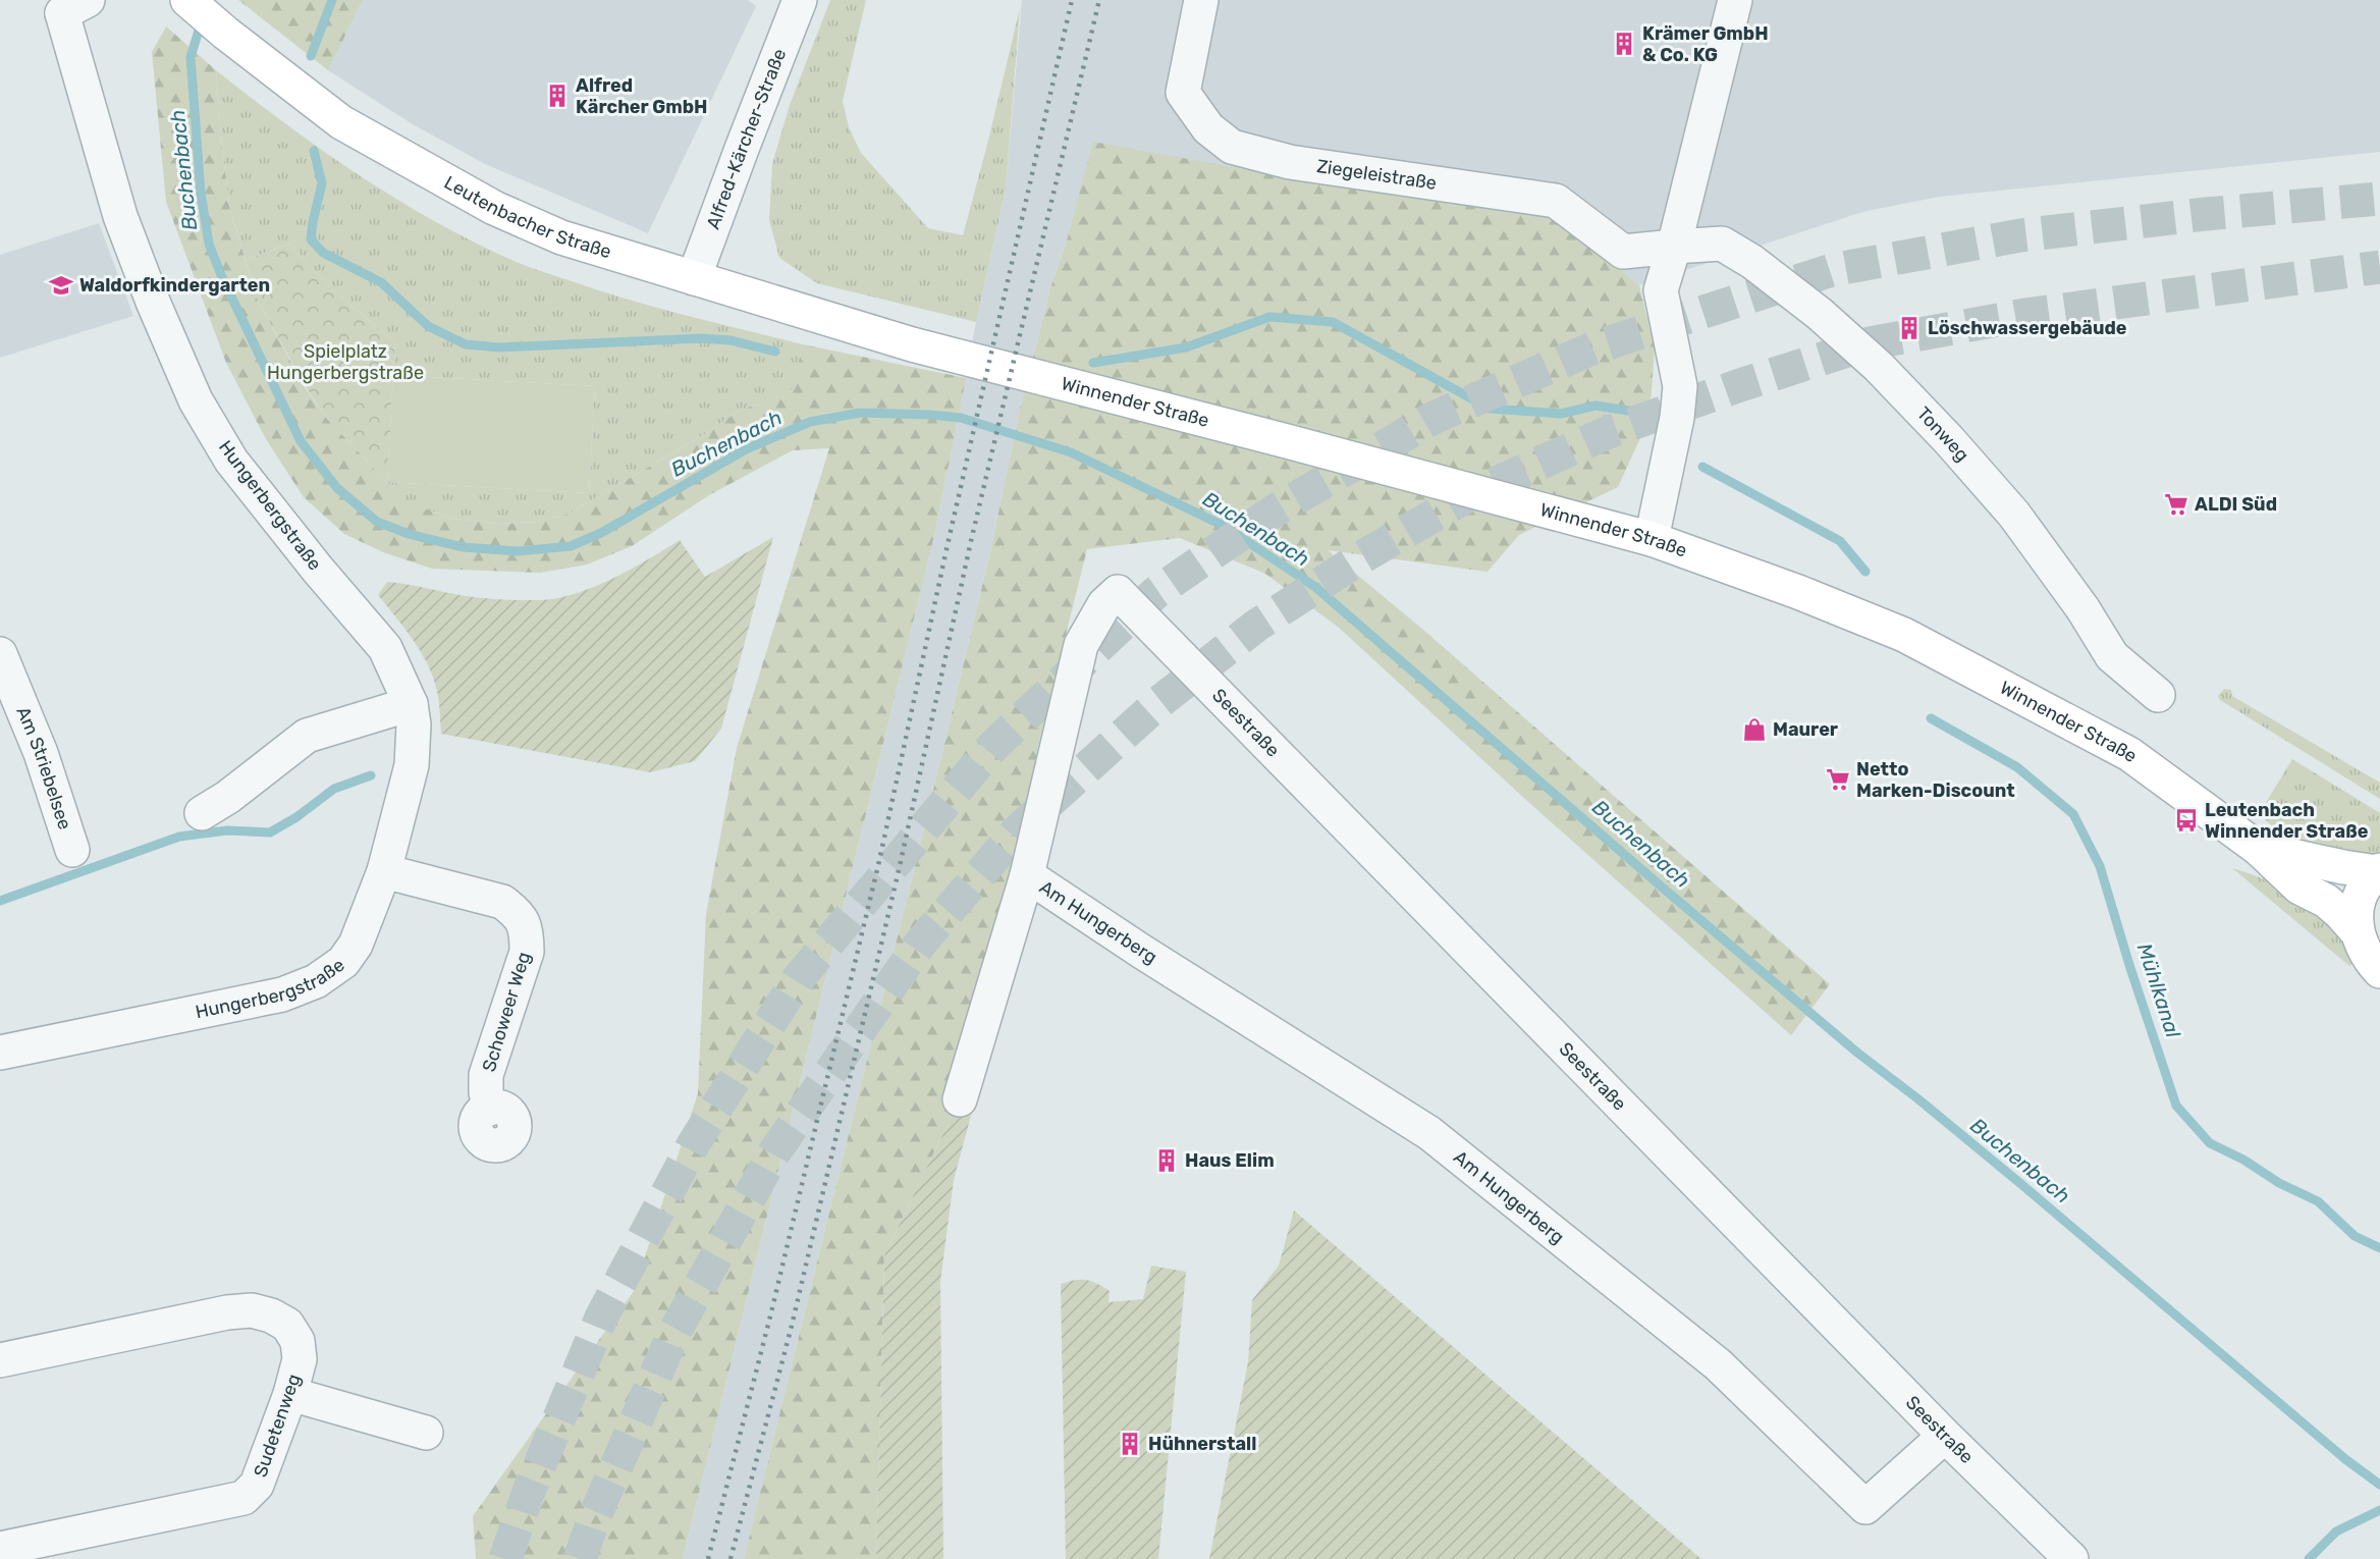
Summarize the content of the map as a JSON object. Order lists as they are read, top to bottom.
{
  "streets": {
    "street": [
      "Alfred-Kärcher-Straße",
      "Ziegeleistraße",
      "Leutenbacher Straße",
      "Winnender Straße",
      "Tonweg",
      "Hungerbergstraße",
      "Seestraße",
      "Am Striebelsee",
      "Am Hungerberg",
      "Schoweer Weg",
      "Sudetenweg"
    ]
  },
  "crossings": [
    ["Alfred-Kärcher-Straße", "Leutenbacher Straße"],
    ["Ziegeleistraße", "Tonweg"],
    ["Leutenbacher Straße", "Winnender Straße"],
    ["Hungerbergstraße", "Schoweer Weg"],
    ["Seestraße", "Am Hungerberg"]
  ],
  "water": ["Buchenbach", "Mühlkanal"],
  "parks": ["Spielplatz Hungerbergstraße"],
  "places": {
    "building": [
      "Krämer GmbH & Co. KG",
      "Alfred Kärcher GmbH",
      "Löschwassergebäude",
      "Haus Elim",
      "Hühnerstall"
    ],
    "school or university": ["Waldorfkindergarten"],
    "supermarket": ["ALDI Süd", "Netto Marken-Discount"],
    "shop": ["Maurer"],
    "bus stop": ["Leutenbach Winnender Straße"]
  }
}
